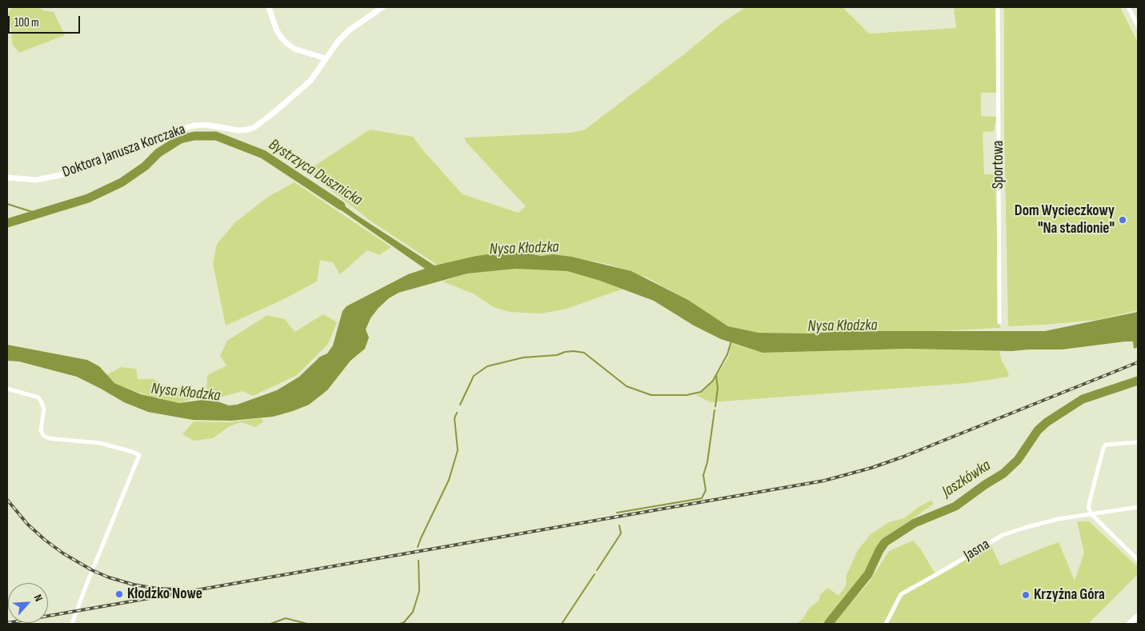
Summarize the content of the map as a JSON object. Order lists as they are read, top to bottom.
{
  "streets": {
    "street": ["Doktora Janusza Korczaka", "Sportowa", "Jasna"]
  },
  "water": ["Bystrzyca Dusznicka", "Nysa Kłodzka", "Jaszkówka"],
  "places": ["Dom Wycieczkowy \"Na stadionie\"", "Kłodzko Nowe", "Krzyżna Góra"],
  "scale_bar": "100 m",
  "north": "top right"
}
